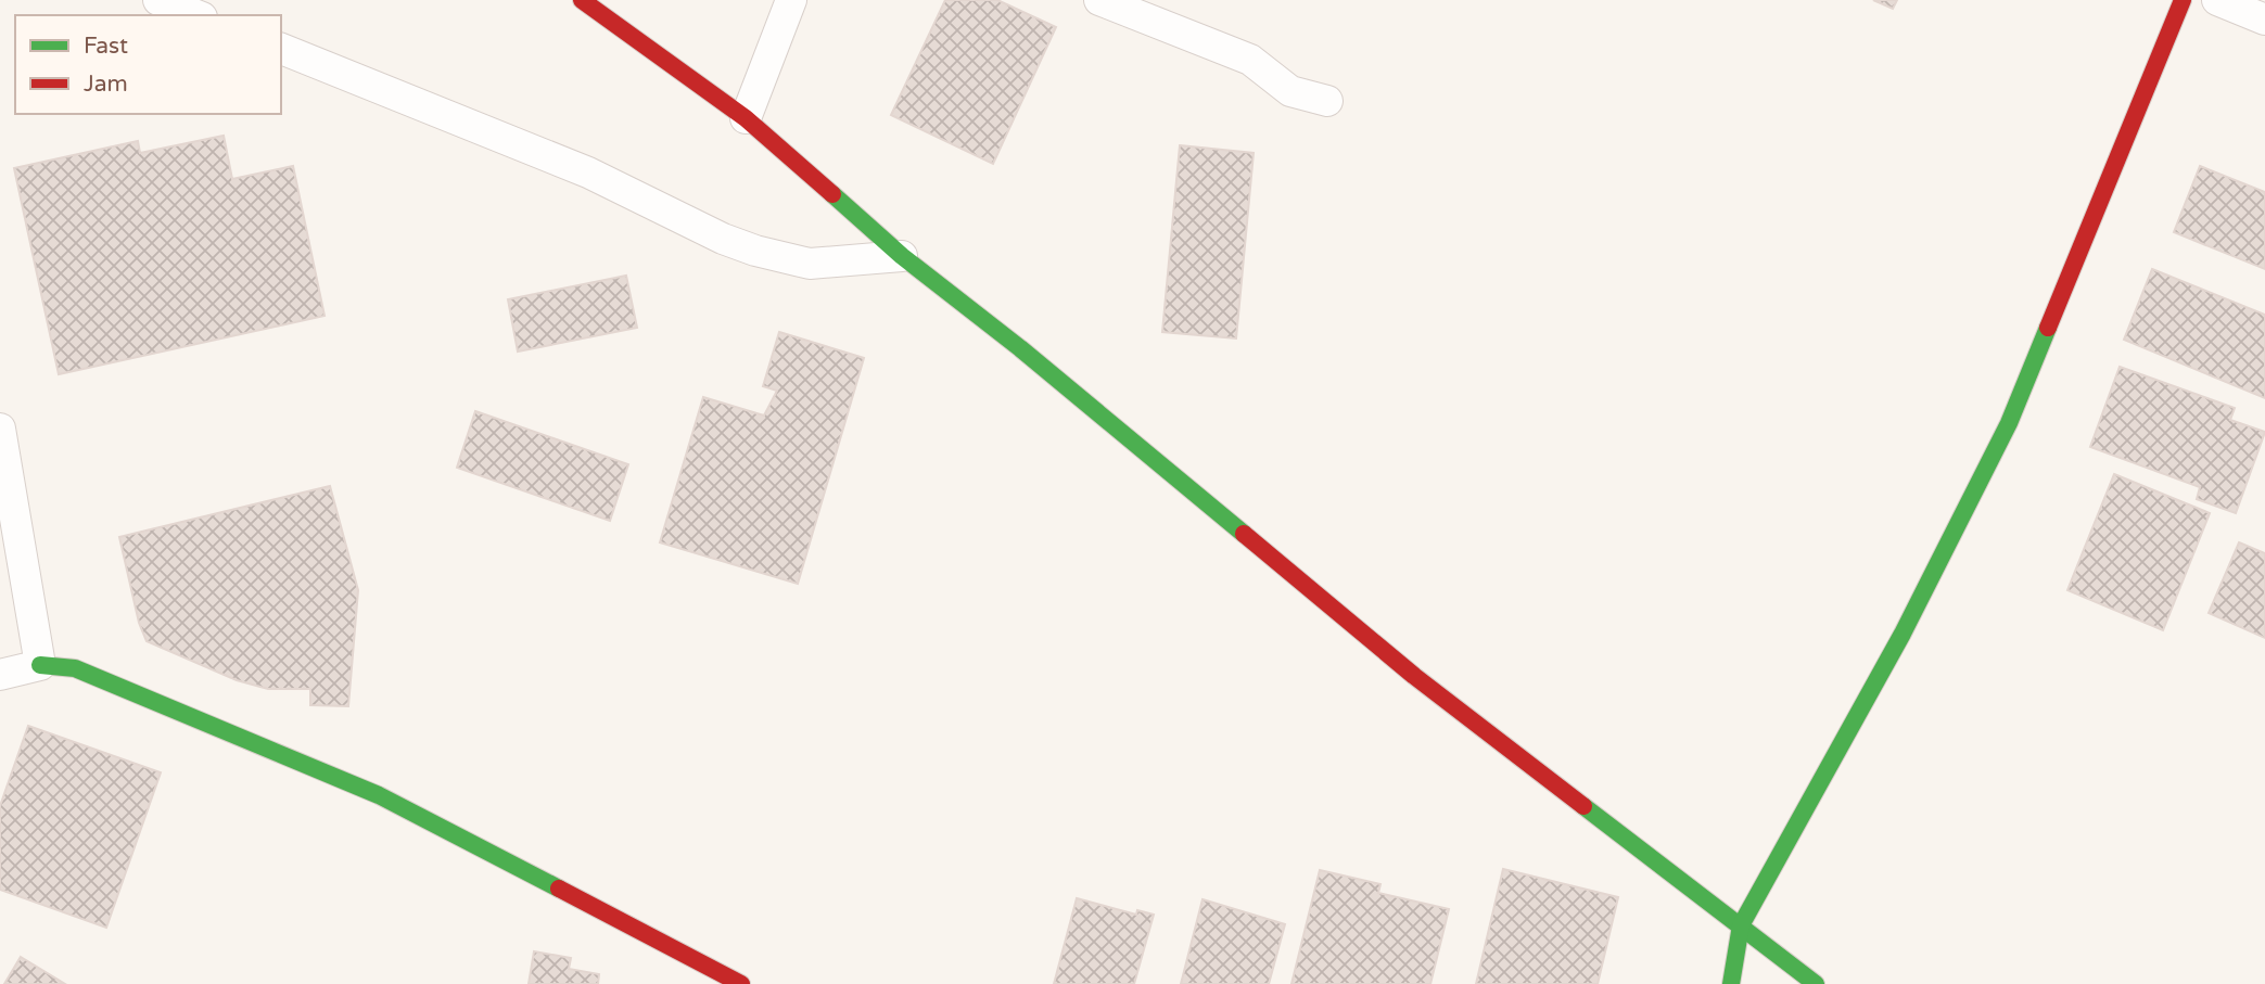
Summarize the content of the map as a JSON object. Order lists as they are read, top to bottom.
{
  "legend": ["Fast", "Jam"]
}
